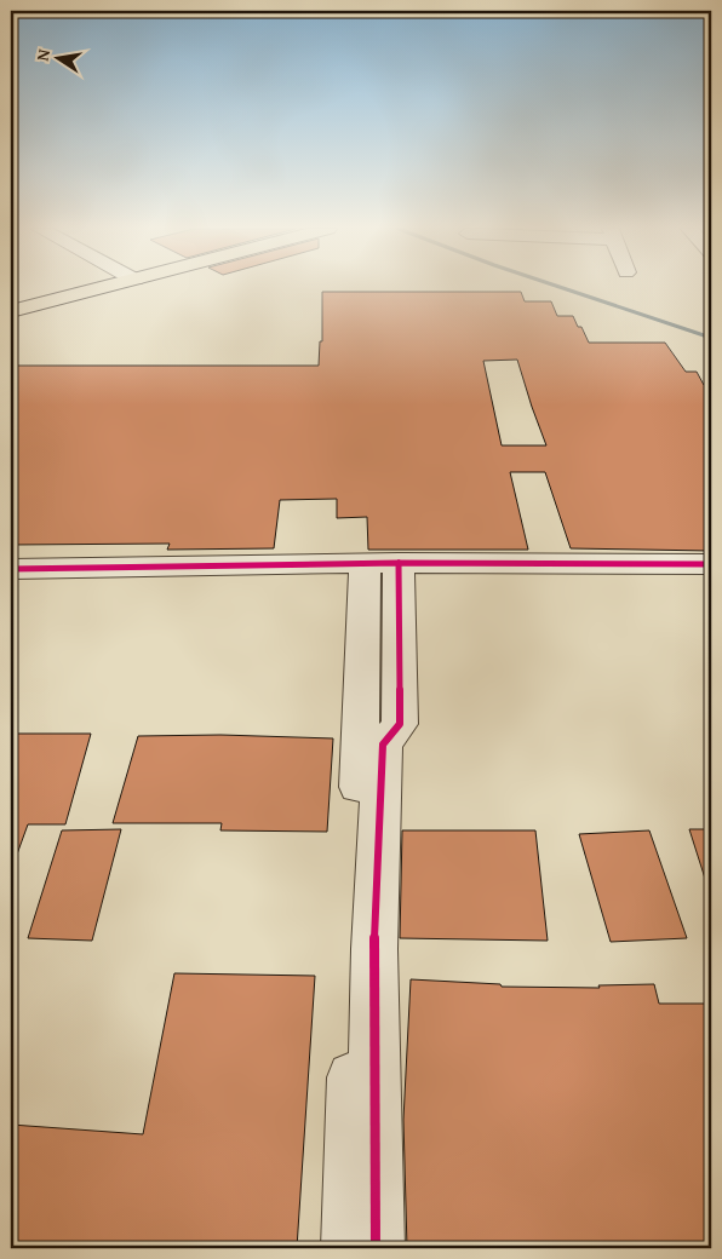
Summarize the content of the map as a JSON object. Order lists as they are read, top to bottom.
{
  "north": "left"
}
